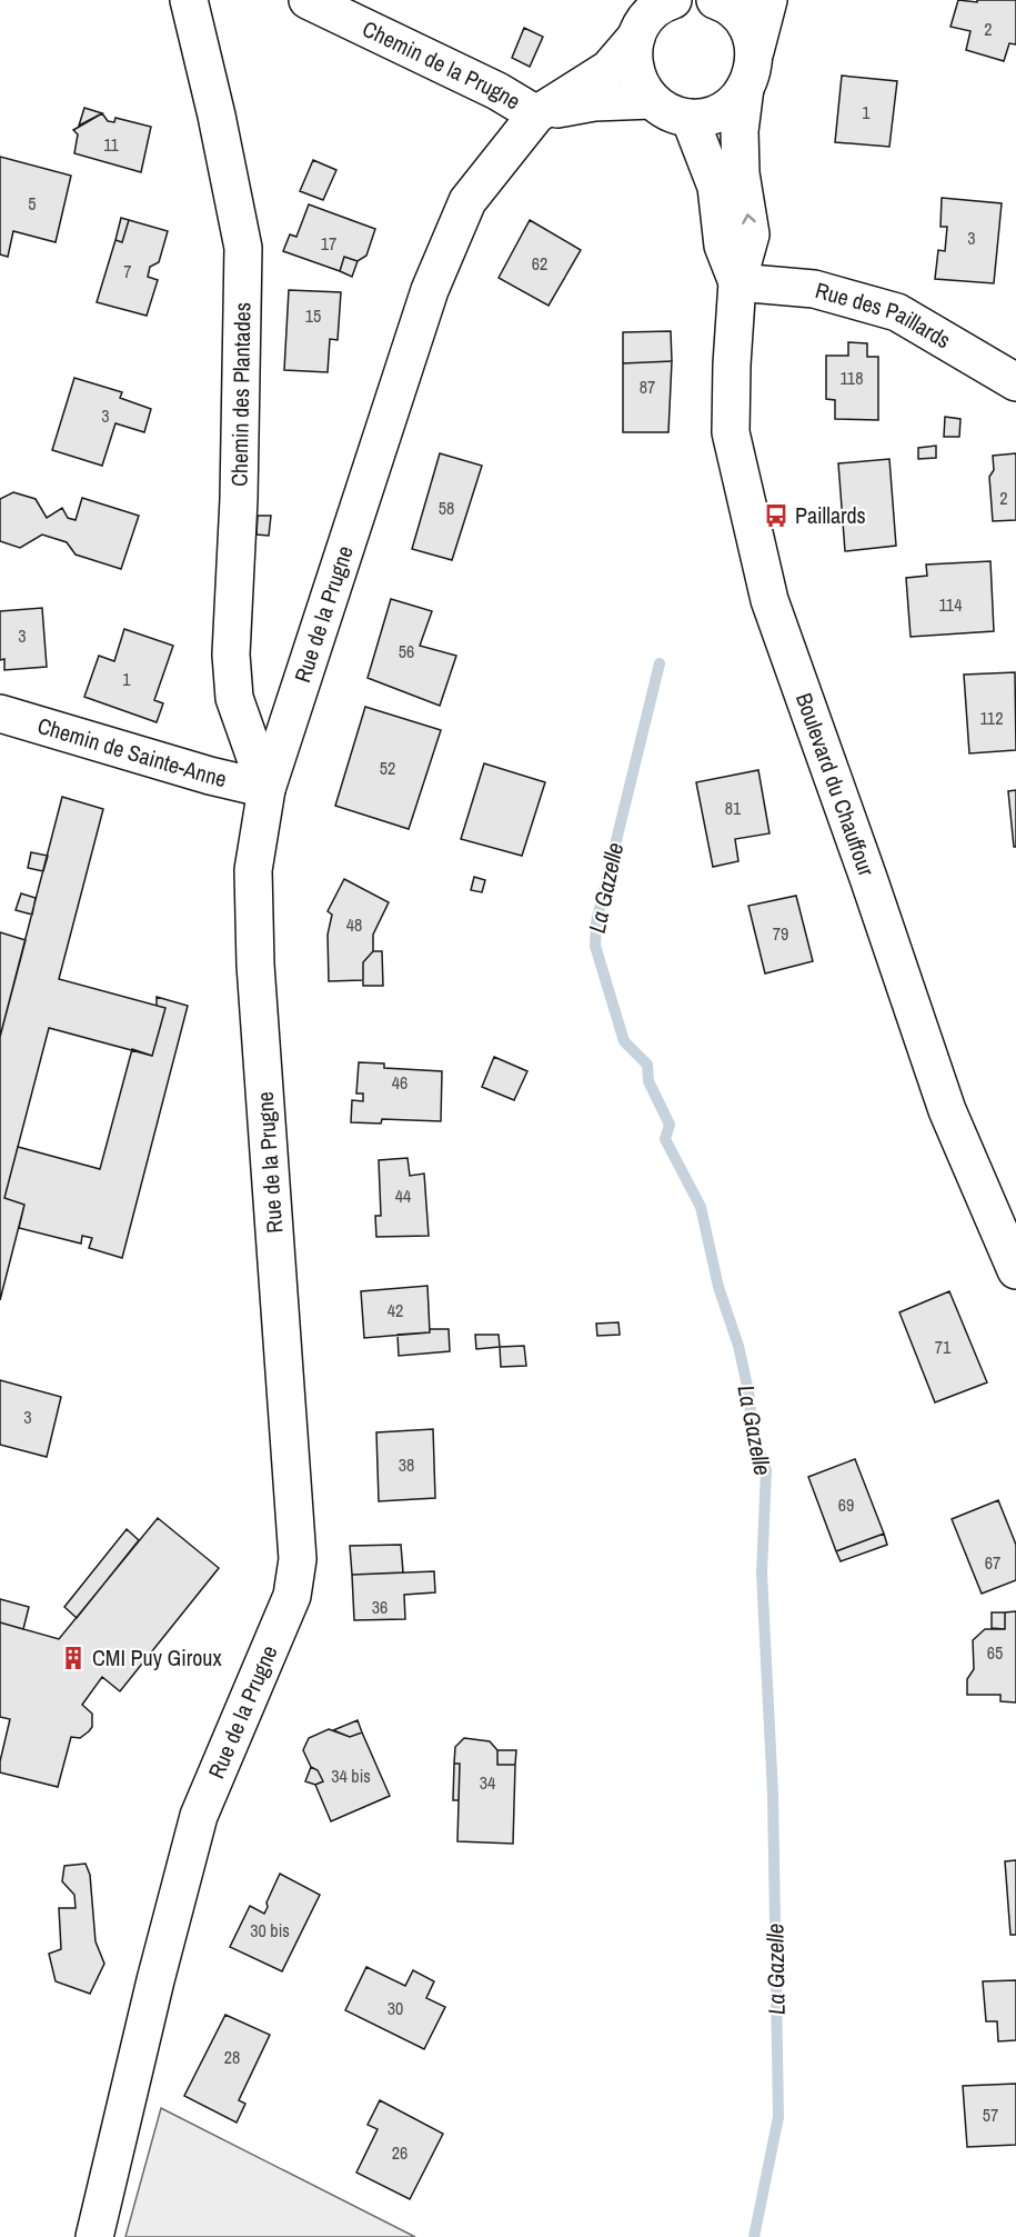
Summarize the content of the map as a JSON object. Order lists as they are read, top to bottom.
{
  "streets": {
    "street": [
      "Chemin de la Prugne",
      "Rue des Paillards",
      "Chemin des Plantades",
      "Rue de la Prugne",
      "Chemin de Sainte-Anne",
      "Boulevard du Chauffour"
    ]
  },
  "crossings": [
    ["Chemin de la Prugne", "Rue de la Prugne"],
    ["Rue des Paillards", "Boulevard du Chauffour"],
    ["Chemin des Plantades", "Rue de la Prugne"],
    ["Chemin des Plantades", "Chemin de Sainte-Anne"],
    ["Rue de la Prugne", "Chemin de Sainte-Anne"]
  ],
  "water": ["La Gazelle"],
  "places": {
    "bus stop": ["Paillards"],
    "building": ["CMI Puy Giroux"]
  },
  "house_numbers": [
    "2",
    "1",
    "11",
    "5",
    "3",
    "17",
    "62",
    "7",
    "15",
    "118",
    "87",
    "3",
    "2",
    "58",
    "114",
    "3",
    "56",
    "1",
    "112",
    "52",
    "81",
    "48",
    "79",
    "46",
    "44",
    "42",
    "71",
    "3",
    "38",
    "69",
    "67",
    "36",
    "65",
    "34 bis",
    "34",
    "30 bis",
    "30",
    "28",
    "57",
    "26"
  ]
}
